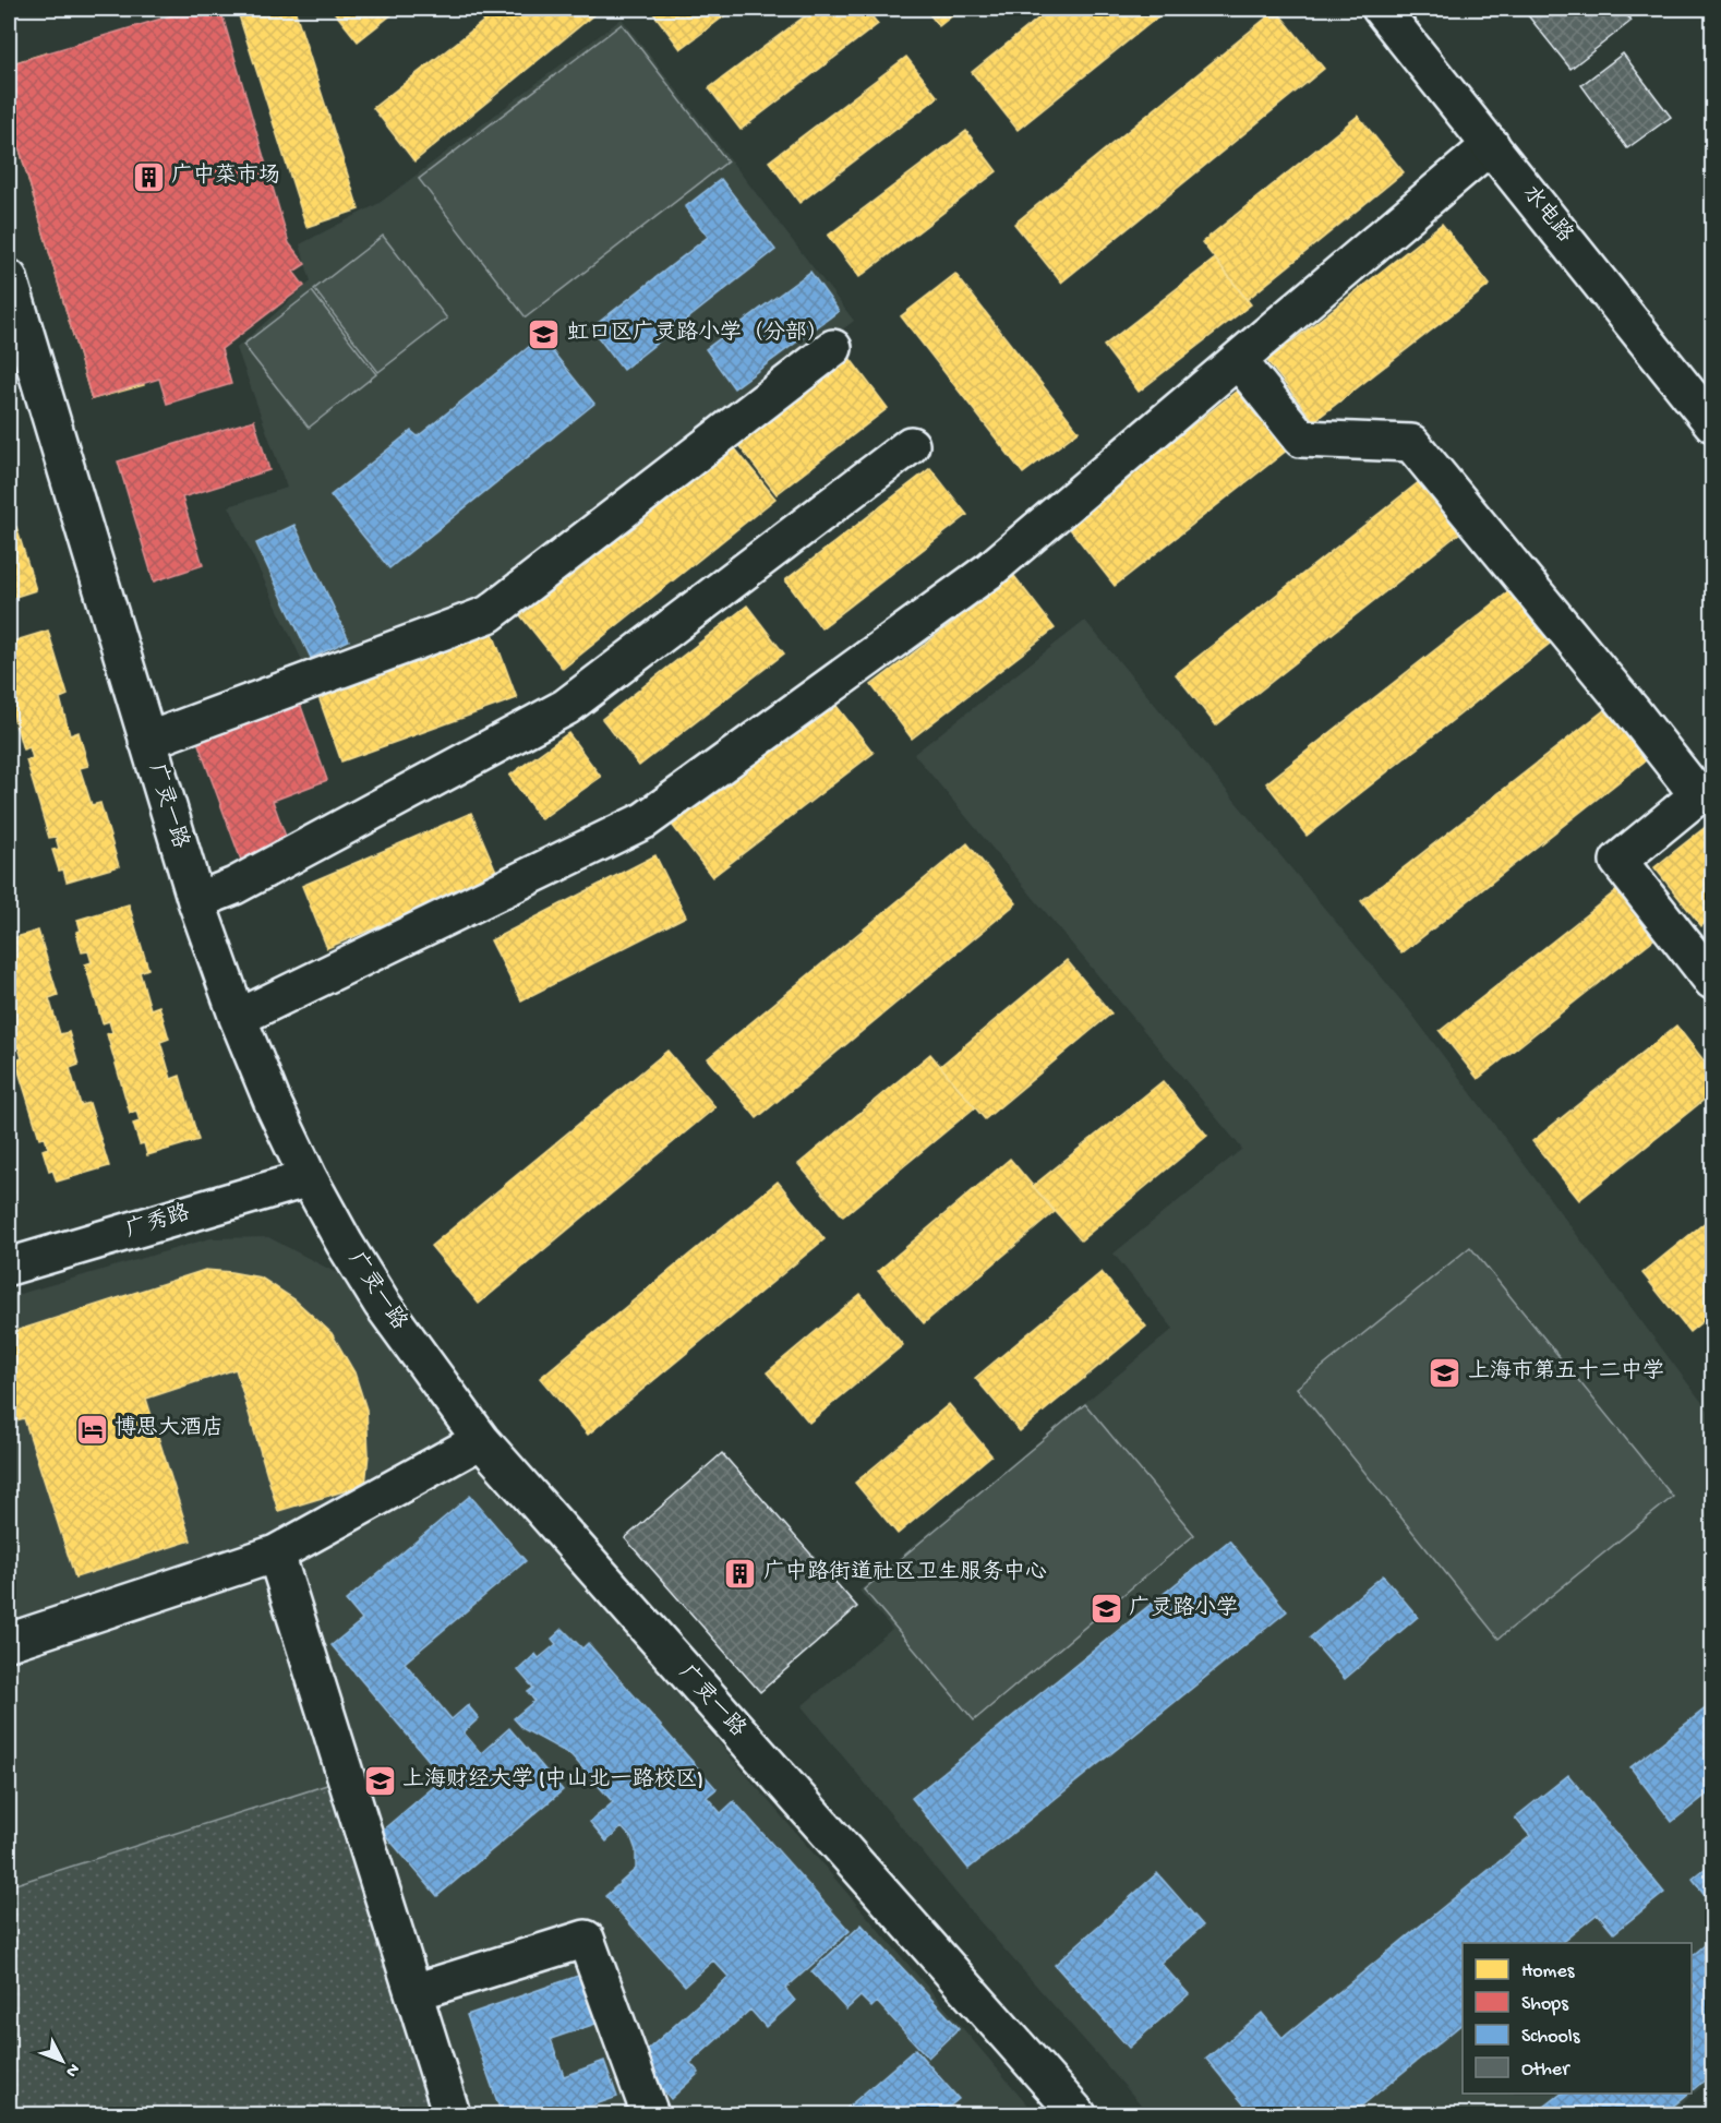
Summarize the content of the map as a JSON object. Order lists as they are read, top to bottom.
{
  "streets": {
    "street": ["水电路", "广灵一路", "广秀路"]
  },
  "crossings": [
    ["广灵一路", "广秀路"]
  ],
  "places": {
    "building": ["广中菜市场", "广中路街道社区卫生服务中心"],
    "school or university": [
      "虹口区广灵路小学（分部）",
      "上海市第五十二中学",
      "广灵路小学",
      "上海财经大学 (中山北一路校区)"
    ],
    "hotel": ["博思大酒店"]
  },
  "legend": [
    "Homes",
    "Shops",
    "Schools",
    "Other"
  ],
  "north": "bottom right"
}
